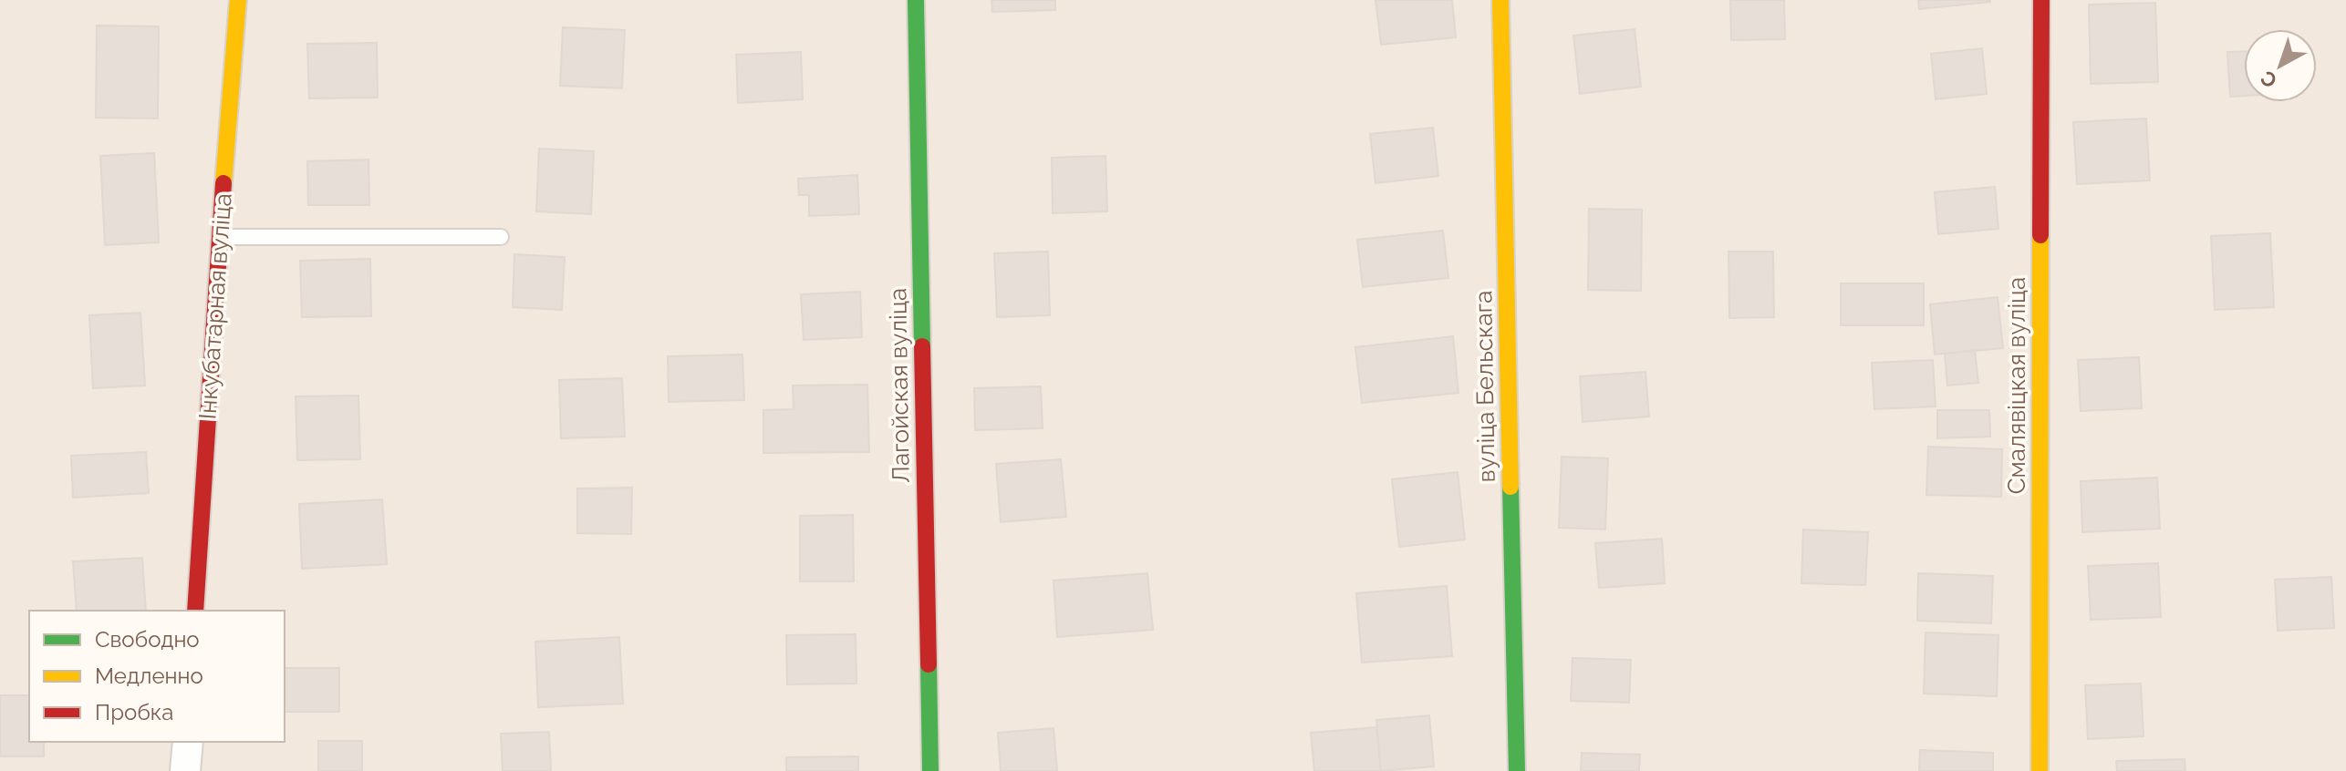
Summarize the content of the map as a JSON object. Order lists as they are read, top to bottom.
{
  "streets": {
    "street": [
      "Інкубатарная вуліца",
      "Лагойская вуліца",
      "Смалявіцкая вуліца",
      "вуліца Бельскага"
    ]
  },
  "legend": ["Свободно", "Медленно", "Пробка"],
  "north": "bottom left"
}
